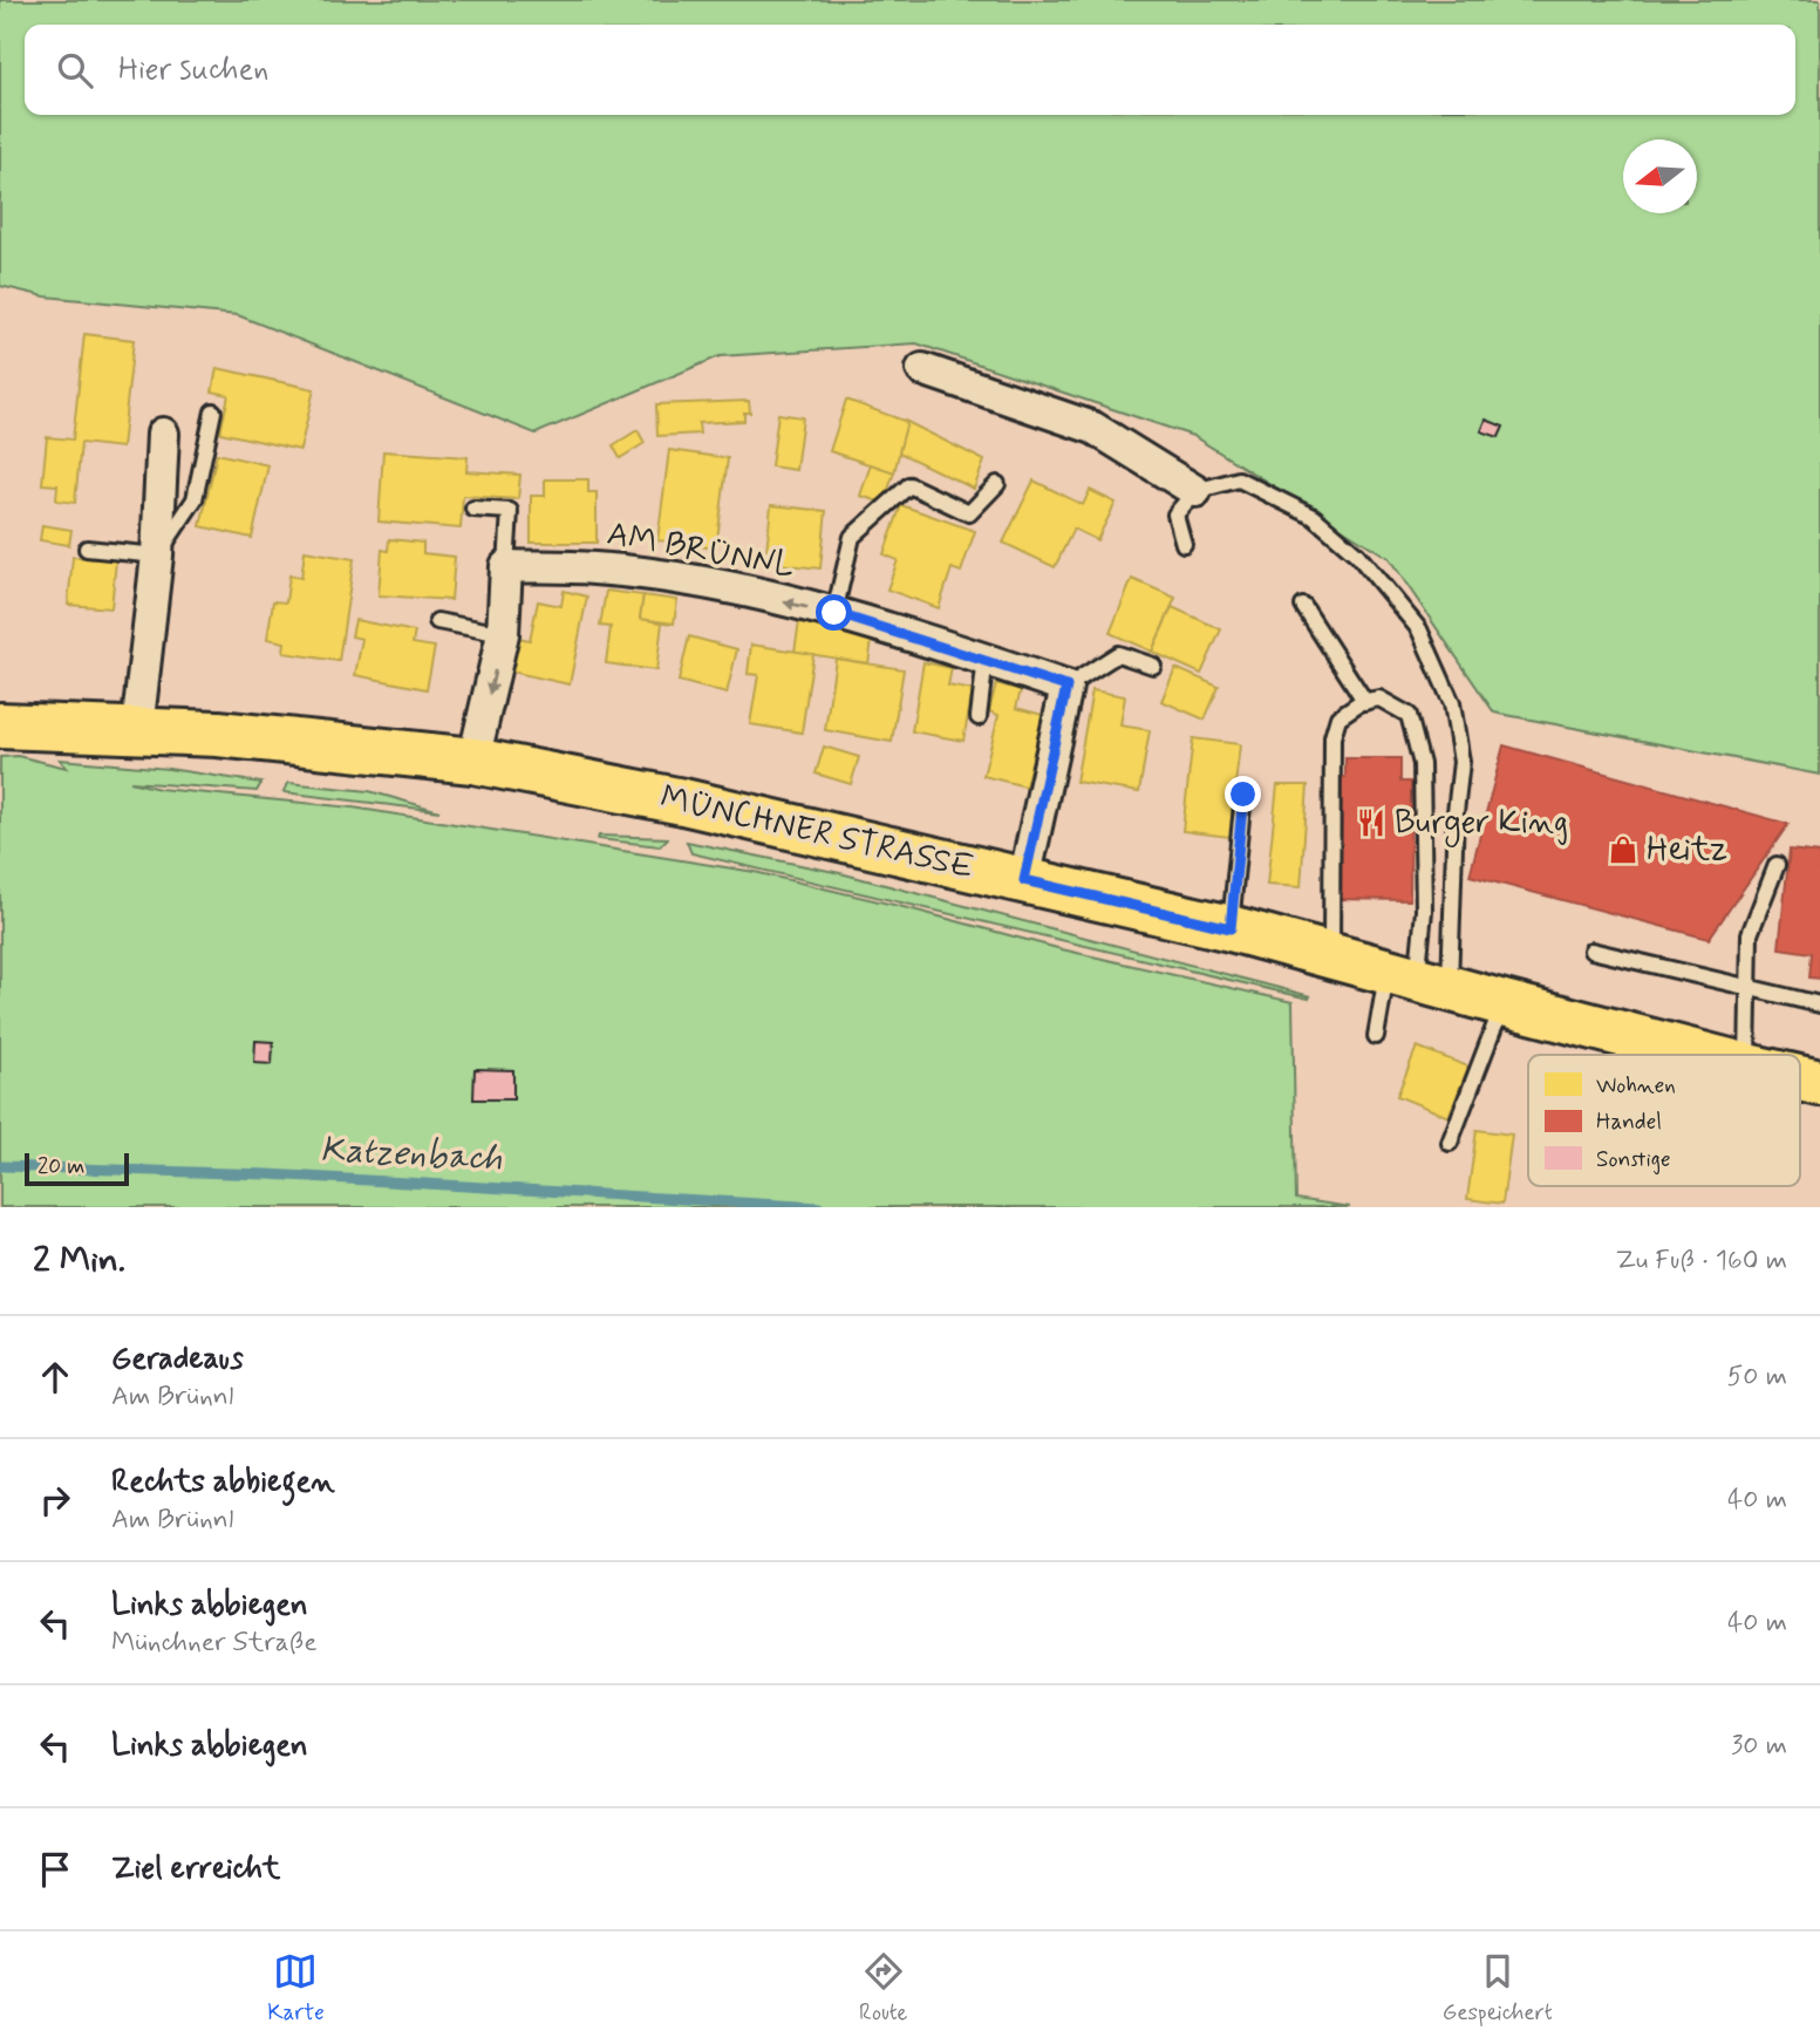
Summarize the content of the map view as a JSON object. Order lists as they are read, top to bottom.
{
  "streets": {
    "main road": ["MÜNCHNER STRASSE"],
    "street": ["AM BRÜNNL"]
  },
  "one_way": ["AM BRÜNNL"],
  "water": ["Katzenbach"],
  "places": {
    "restaurant": ["Burger King"],
    "shop": ["Heitz"]
  },
  "legend": ["Wohnen", "Handel", "Sonstige"],
  "scale_bar": "20 m",
  "north": "left",
  "page": {
    "search": "Hier suchen",
    "scale": "20 m",
    "heading": ["2 Min.", "Zu Fuß · 160 m"],
    "list": [
      ["Geradeaus", "Am Brünnl", "50 m"],
      ["Rechts abbiegen", "Am Brünnl", "40 m"],
      ["Links abbiegen", "Münchner Straße", "40 m"],
      ["Links abbiegen", "30 m"],
      "Ziel erreicht"
    ],
    "nav": ["Karte", "Route", "Gespeichert"]
  }
}
